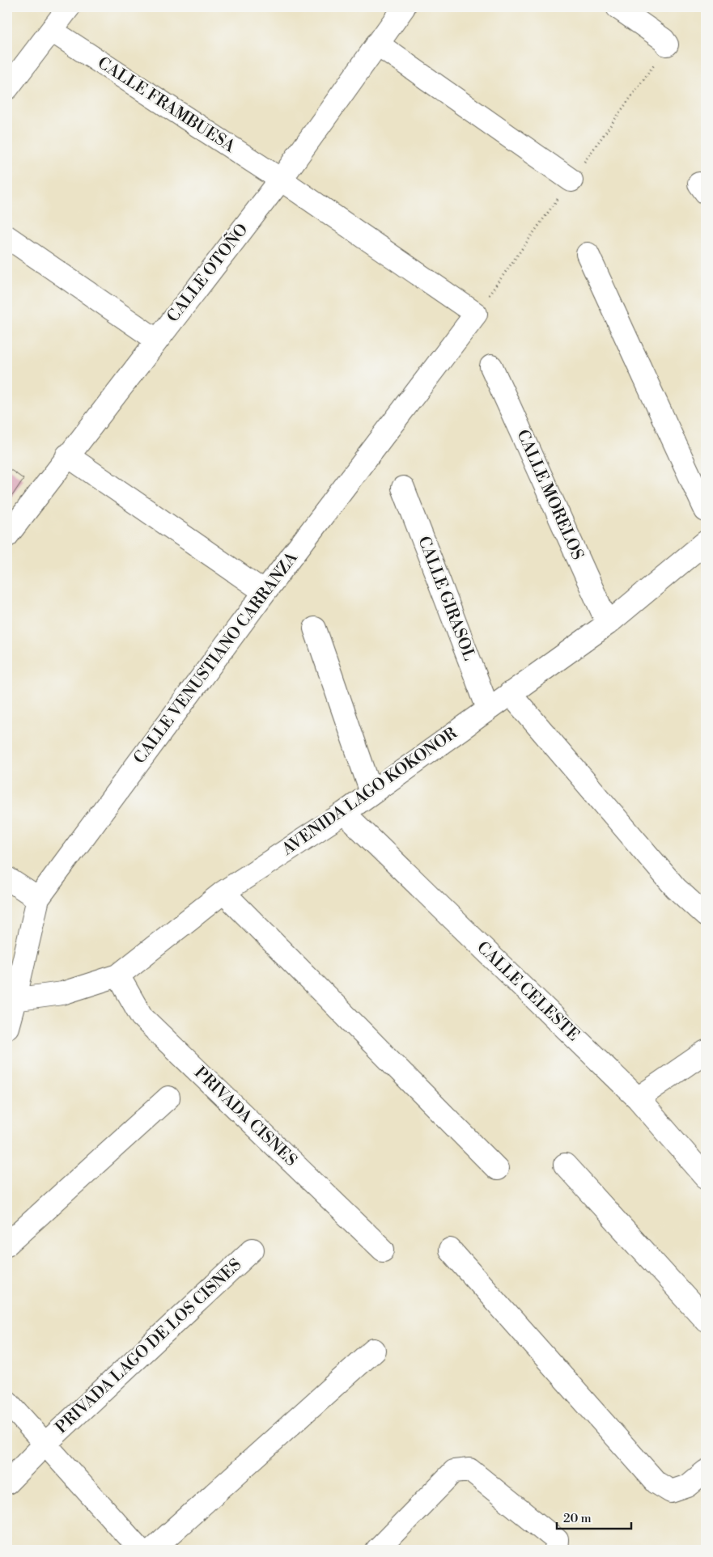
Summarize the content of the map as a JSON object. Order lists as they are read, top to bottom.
{
  "streets": {
    "street": [
      "CALLE FRAMBUESA",
      "CALLE OTOÑO",
      "CALLE MORELOS",
      "CALLE GIRASOL",
      "CALLE VENUSTIANO CARRANZA",
      "AVENIDA LAGO KOKONOR",
      "CALLE CELESTE",
      "PRIVADA CISNES",
      "PRIVADA LAGO DE LOS CISNES"
    ]
  },
  "crossings": [
    ["CALLE FRAMBUESA", "CALLE OTOÑO"],
    ["CALLE FRAMBUESA", "CALLE VENUSTIANO CARRANZA"],
    ["CALLE MORELOS", "AVENIDA LAGO KOKONOR"],
    ["CALLE GIRASOL", "AVENIDA LAGO KOKONOR"],
    ["CALLE VENUSTIANO CARRANZA", "AVENIDA LAGO KOKONOR"],
    ["AVENIDA LAGO KOKONOR", "CALLE CELESTE"],
    ["AVENIDA LAGO KOKONOR", "PRIVADA CISNES"]
  ],
  "scale_bar": "20 m"
}
